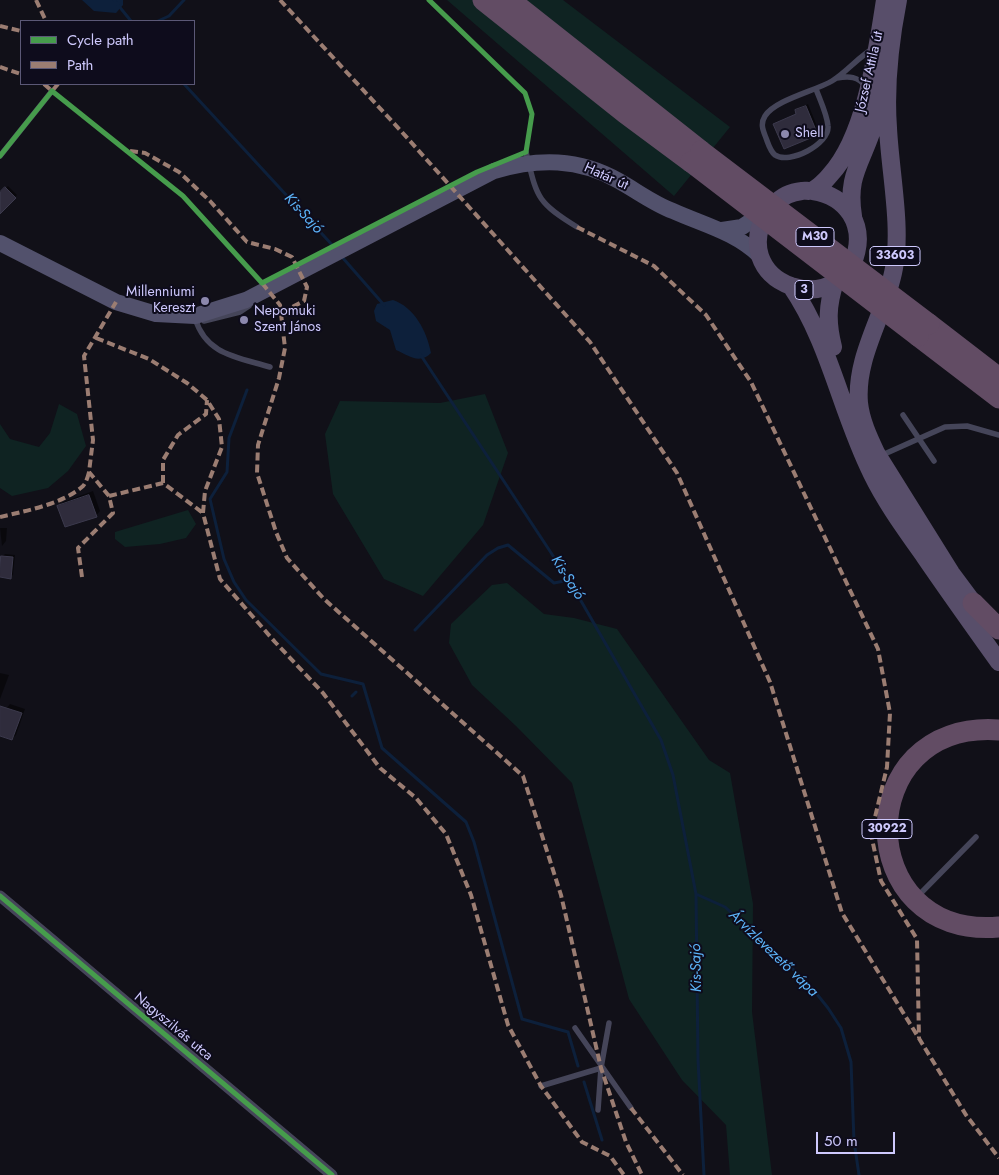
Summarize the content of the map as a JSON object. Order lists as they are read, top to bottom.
{
  "streets": {
    "highway": ["M30", "30922"],
    "main road": [
      "József Attila út",
      "Határ út",
      "33603",
      "3"
    ],
    "street": ["Nagyszilvás utca"]
  },
  "crossings": [
    ["József Attila út", "Határ út"],
    ["József Attila út", "33603"],
    ["József Attila út", "3"],
    ["Határ út", "3"],
    ["33603", "3"]
  ],
  "water": ["Kis-Sajó", "Árvízlevezető vápa"],
  "places": ["Shell", "Millenniumi Kereszt", "Nepomuki Szent János"],
  "legend": ["Cycle path", "Path"],
  "scale_bar": "50 m"
}
